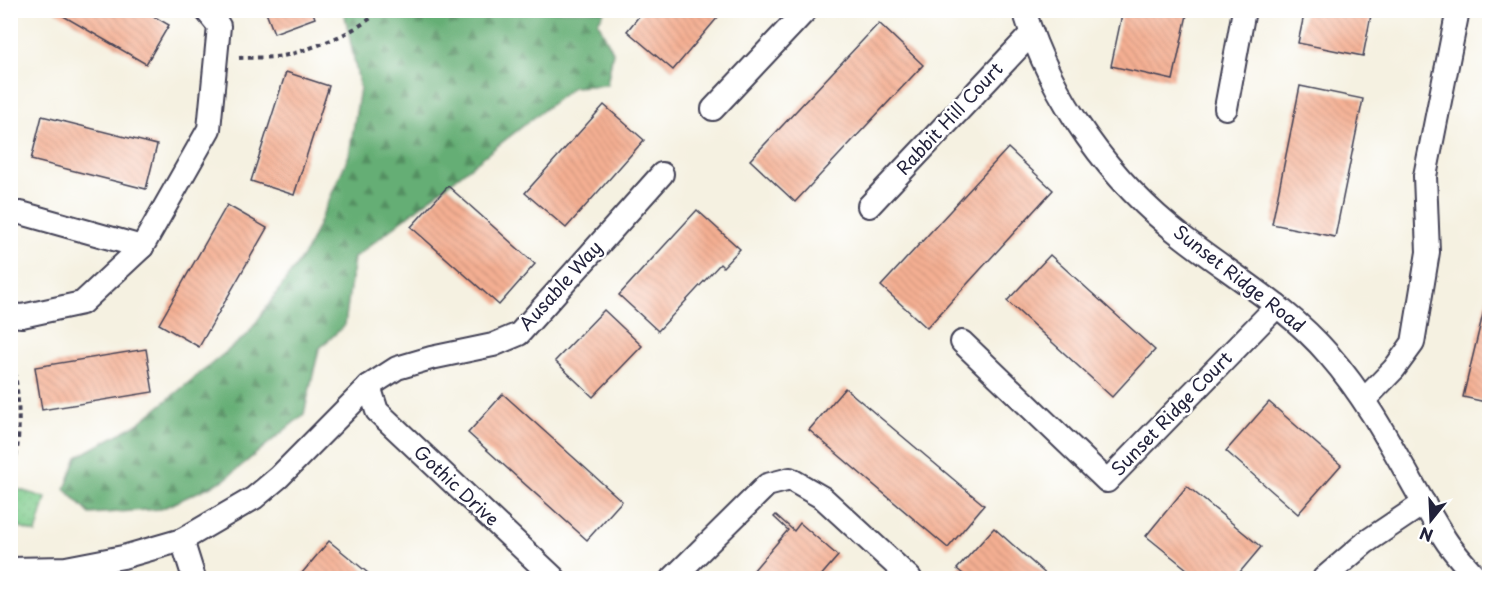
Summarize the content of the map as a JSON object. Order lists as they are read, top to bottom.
{
  "streets": {
    "street": [
      "Rabbit Hill Court",
      "Sunset Ridge Road",
      "Ausable Way",
      "Sunset Ridge Court",
      "Gothic Drive"
    ]
  },
  "crossings": [
    ["Rabbit Hill Court", "Sunset Ridge Road"],
    ["Sunset Ridge Road", "Sunset Ridge Court"],
    ["Ausable Way", "Gothic Drive"]
  ],
  "north": "bottom"
}
